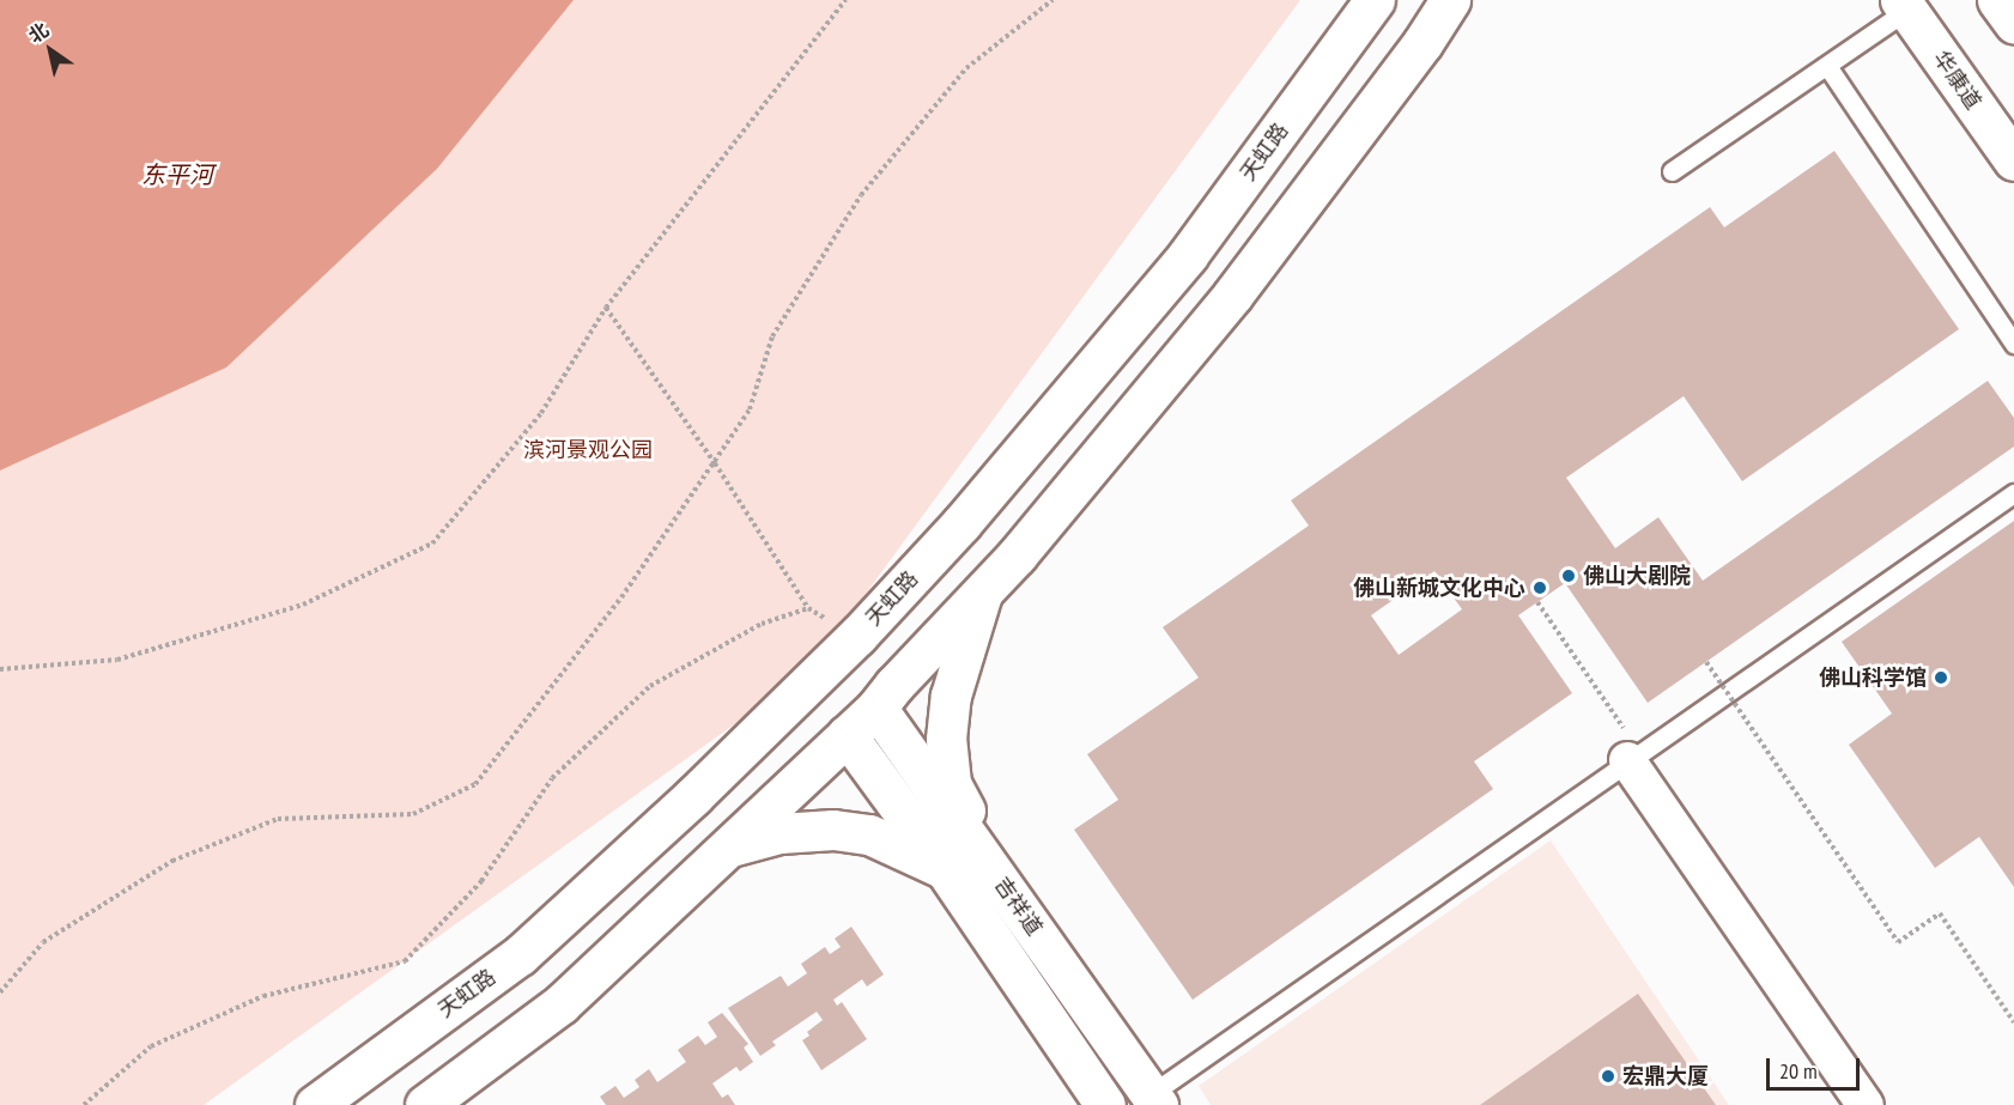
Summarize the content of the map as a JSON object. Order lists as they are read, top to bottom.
{
  "streets": {
    "main road": ["华康道", "天虹路", "吉祥道"]
  },
  "water": ["东平河"],
  "parks": ["滨河景观公园"],
  "places": [
    "佛山大剧院",
    "佛山新城文化中心",
    "佛山科学馆",
    "宏鼎大厦"
  ],
  "scale_bar": "20 m",
  "north": "top left"
}
